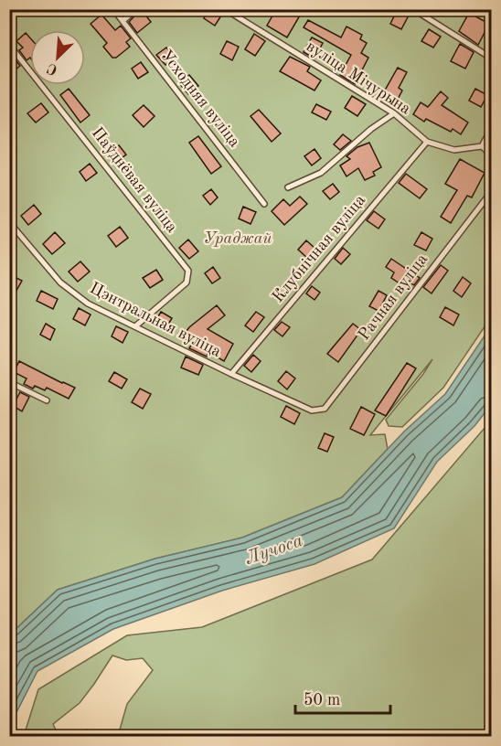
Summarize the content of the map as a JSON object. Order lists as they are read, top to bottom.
{
  "streets": {
    "lane": [
      "вуліца Мічурына",
      "Усходняя вуліца",
      "Паўднёвая вуліца",
      "Клубнічная вуліца",
      "Рачная вуліца",
      "Цэнтральная вуліца"
    ]
  },
  "crossings": [
    ["вуліца Мічурына", "Клубнічная вуліца"],
    ["Паўднёвая вуліца", "Цэнтральная вуліца"],
    ["Клубнічная вуліца", "Цэнтральная вуліца"],
    ["Рачная вуліца", "Цэнтральная вуліца"]
  ],
  "water": ["Лучоса"],
  "parks": ["Ураджай"],
  "scale_bar": "50 m",
  "north": "bottom left"
}
